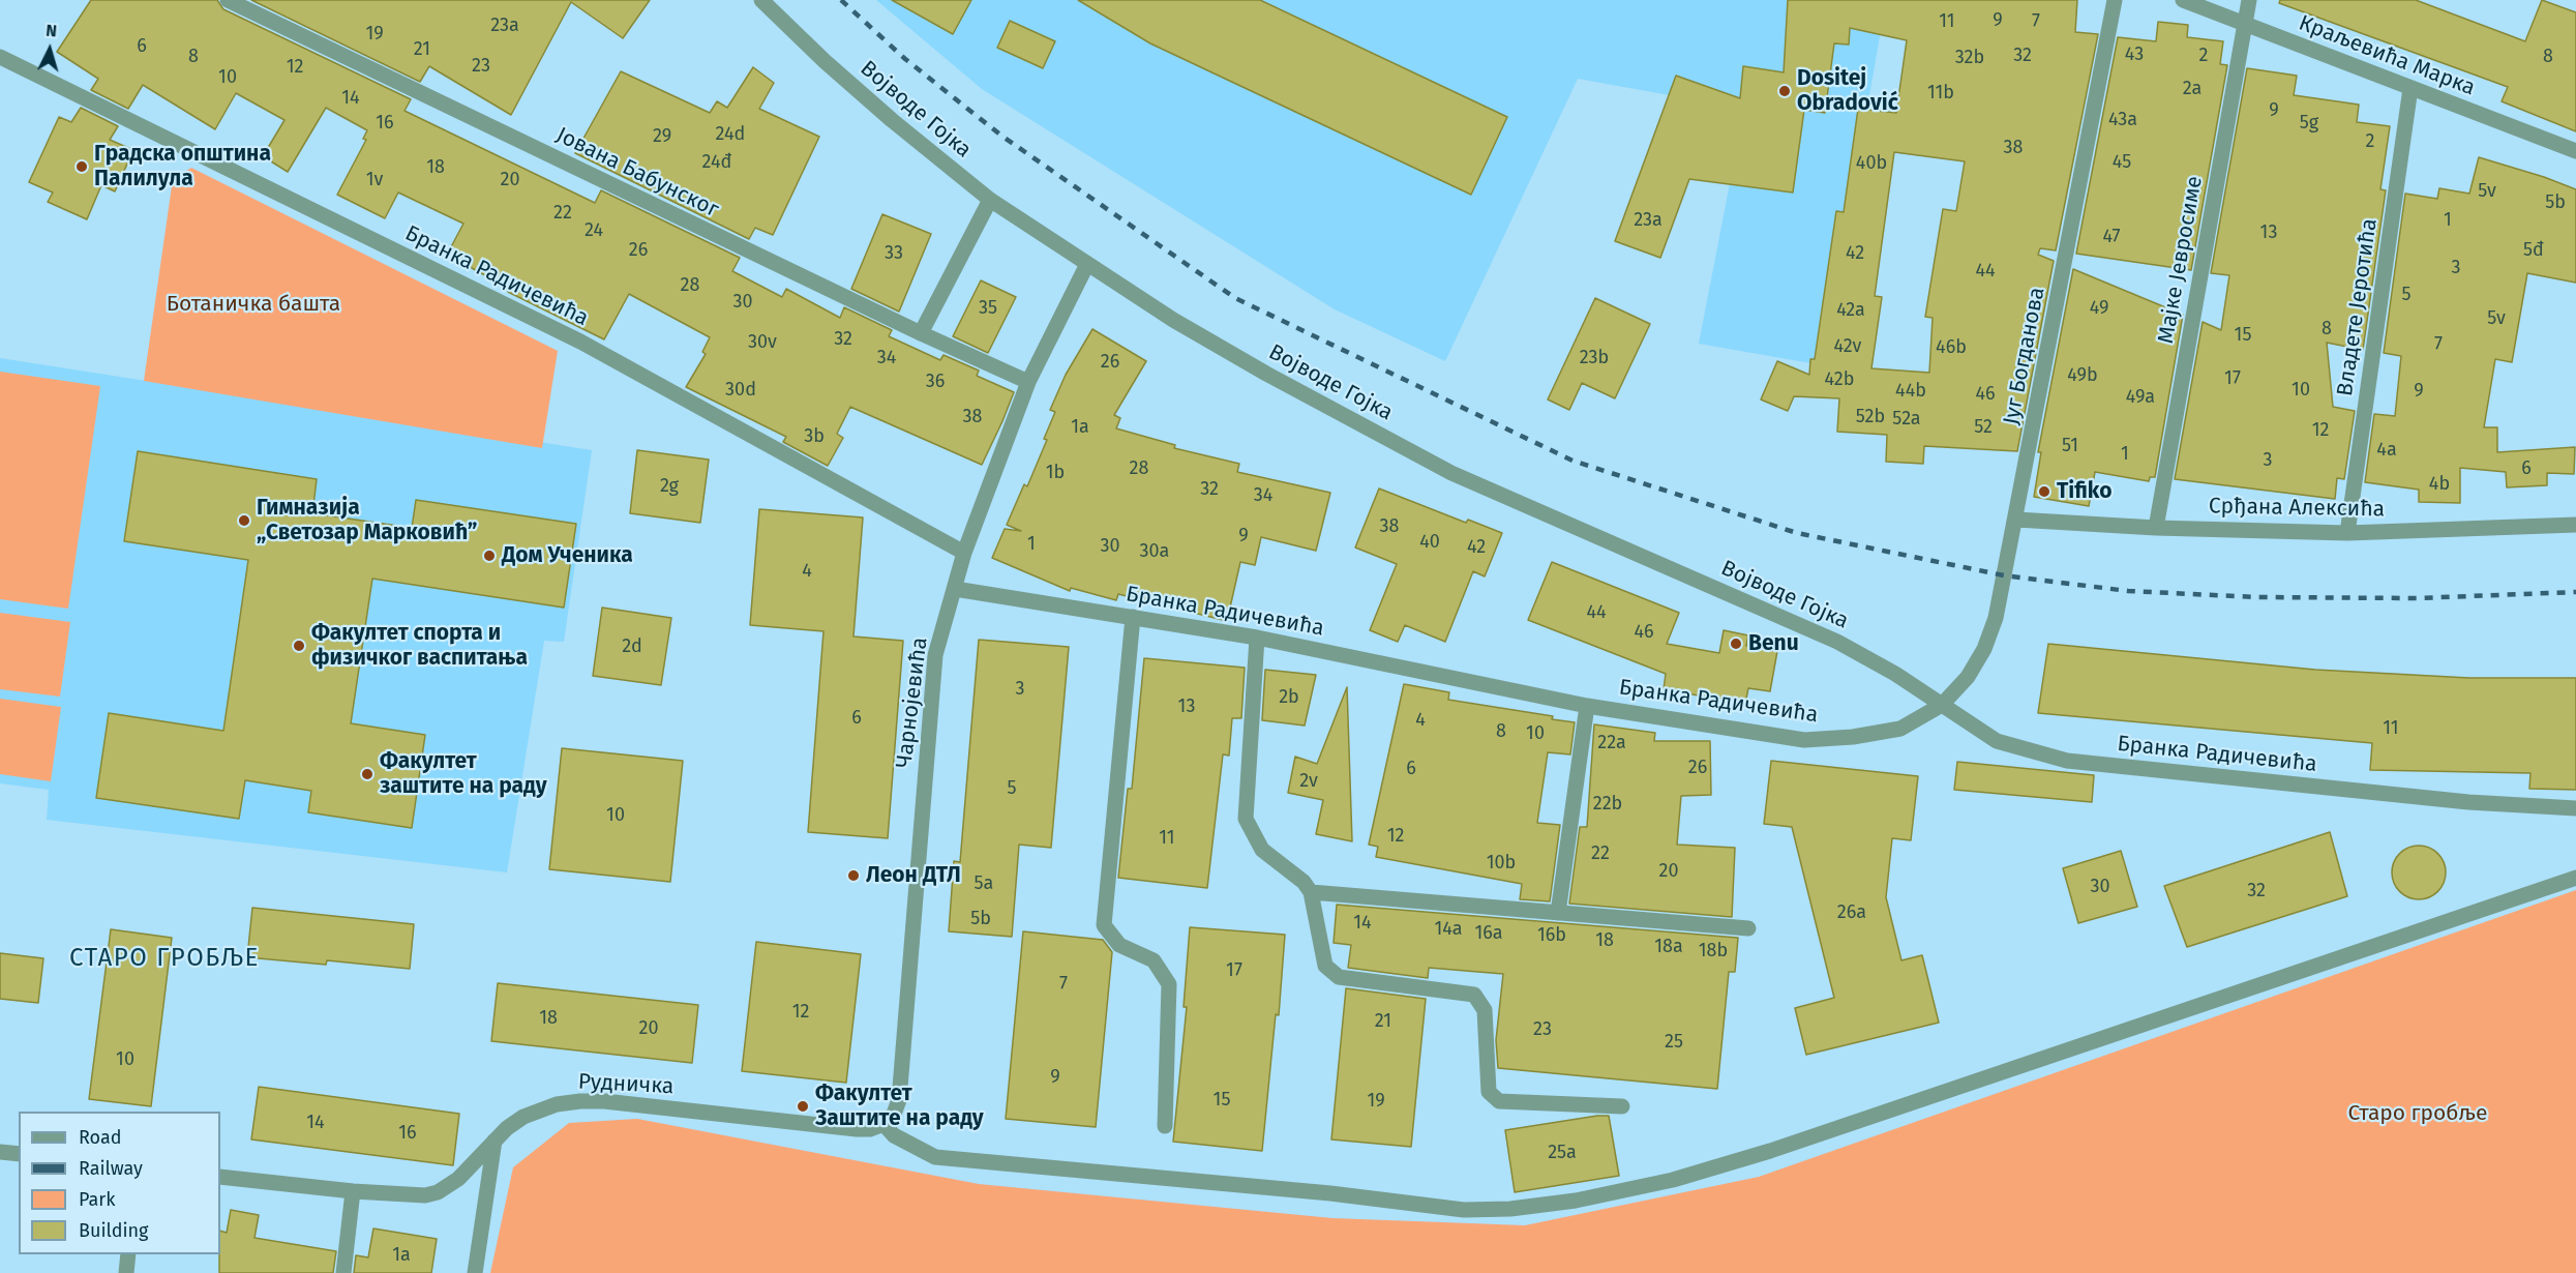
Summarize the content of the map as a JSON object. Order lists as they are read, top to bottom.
{
  "streets": {
    "street": [
      "Краљевића Марка",
      "Војводе Гојка",
      "Јована Бабунског",
      "Мајке Јевросиме",
      "Бранка Радичевића",
      "Владете Јеротића",
      "Југ Богданова",
      "Срђана Алексића",
      "Чарнојевића",
      "Рудничка"
    ]
  },
  "crossings": [
    ["Краљевића Марка", "Мајке Јевросиме"],
    ["Краљевића Марка", "Владете Јеротића"],
    ["Војводе Гојка", "Бранка Радичевића"],
    ["Војводе Гојка", "Југ Богданова"],
    ["Војводе Гојка", "Чарнојевића"],
    ["Јована Бабунског", "Чарнојевића"],
    ["Мајке Јевросиме", "Срђана Алексића"],
    ["Бранка Радичевића", "Југ Богданова"],
    ["Бранка Радичевића", "Чарнојевића"],
    ["Владете Јеротића", "Срђана Алексића"],
    ["Југ Богданова", "Срђана Алексића"],
    ["Чарнојевића", "Рудничка"]
  ],
  "districts": ["СТАРО ГРОБЉЕ"],
  "parks": ["Ботаничка башта", "Старо гробље"],
  "places": [
    "Dositej Obradović",
    "Градска општина Палилула",
    "Tifiko",
    "Гимназија „Светозар Марковић”",
    "Дом Ученика",
    "Benu",
    "Факултет спорта и физичког васпитања",
    "Факултет заштите на раду",
    "Леон ДТЛ",
    "Факултет Заштите на раду"
  ],
  "house_numbers": [
    "9",
    "11",
    "7",
    "23a",
    "19",
    "6",
    "21",
    "43",
    "32",
    "2",
    "8",
    "8",
    "32b",
    "23",
    "12",
    "10",
    "2a",
    "11b",
    "14",
    "9",
    "43a",
    "16",
    "5g",
    "24d",
    "29",
    "2",
    "38",
    "24đ",
    "45",
    "40b",
    "18",
    "1v",
    "20",
    "5v",
    "5b",
    "22",
    "23a",
    "1",
    "24",
    "13",
    "47",
    "26",
    "5đ",
    "33",
    "42",
    "3",
    "44",
    "28",
    "5",
    "30",
    "35",
    "49",
    "42a",
    "5v",
    "8",
    "15",
    "32",
    "30v",
    "7",
    "42v",
    "46b",
    "34",
    "23b",
    "26",
    "49b",
    "17",
    "42b",
    "36",
    "30d",
    "10",
    "44b",
    "9",
    "46",
    "49a",
    "38",
    "52b",
    "52a",
    "1a",
    "52",
    "12",
    "3b",
    "51",
    "4a",
    "1",
    "3",
    "28",
    "6",
    "1b",
    "4b",
    "2g",
    "32",
    "34",
    "38",
    "9",
    "40",
    "1",
    "30",
    "42",
    "30a",
    "4",
    "44",
    "46",
    "2d",
    "3",
    "2b",
    "13",
    "6",
    "4",
    "11",
    "8",
    "10",
    "22a",
    "26",
    "6",
    "2v",
    "5",
    "22b",
    "10",
    "12",
    "11",
    "22",
    "10b",
    "20",
    "5a",
    "30",
    "32",
    "26a",
    "5b",
    "14",
    "14a",
    "16a",
    "16b",
    "18",
    "18a",
    "18b",
    "17",
    "7",
    "12",
    "18",
    "21",
    "20",
    "23",
    "25",
    "10",
    "9",
    "15",
    "19",
    "14",
    "16",
    "25a",
    "1a"
  ],
  "legend": [
    "Road",
    "Railway",
    "Park",
    "Building"
  ],
  "north": "top"
}
